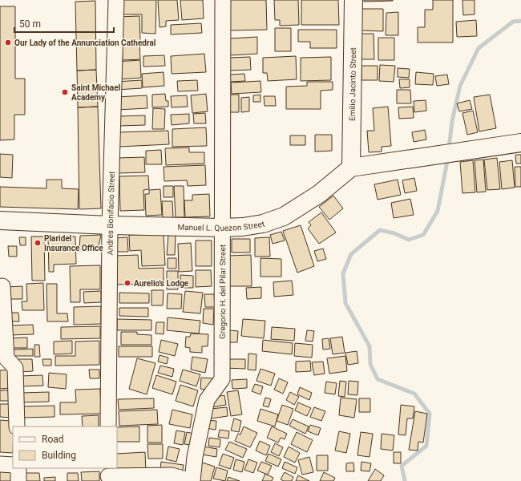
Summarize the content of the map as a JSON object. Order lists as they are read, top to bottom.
{
  "streets": {
    "main road": ["Emilio Jacinto Street", "Manuel L. Quezon Street"],
    "street": ["Andres Bonifacio Street", "Gregorio H. del Pilar Street"]
  },
  "crossings": [
    ["Emilio Jacinto Street", "Manuel L. Quezon Street"],
    ["Andres Bonifacio Street", "Manuel L. Quezon Street"],
    ["Manuel L. Quezon Street", "Gregorio H. del Pilar Street"]
  ],
  "places": [
    "Our Lady of the Annunciation Cathedral",
    "Saint Michael Academy",
    "Plaridel Insurance Office",
    "Aurelio's Lodge"
  ],
  "legend": ["Road", "Building"],
  "scale_bar": "50 m"
}
